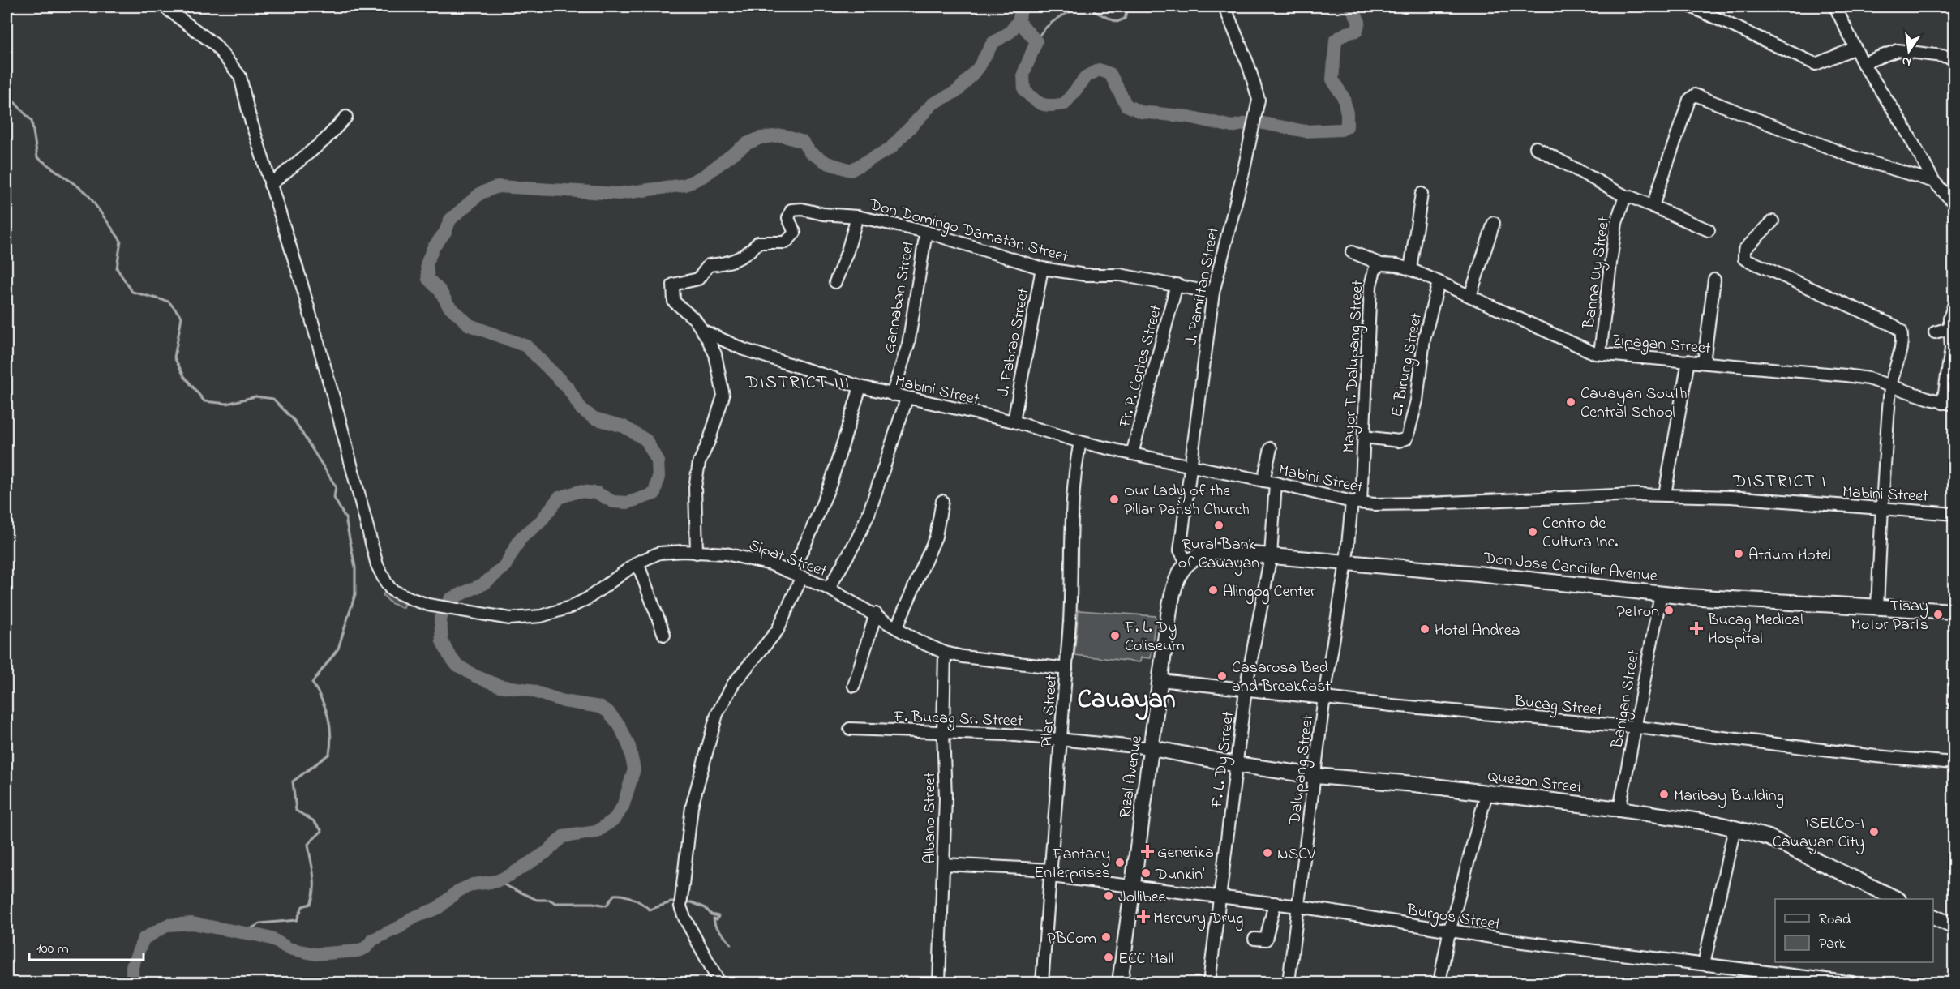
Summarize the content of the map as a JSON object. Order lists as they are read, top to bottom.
{
  "streets": {
    "main road": ["Don Jose Canciller Avenue", "Rizal Avenue", "Quezon Street"],
    "street": [
      "Don Domingo Damatan Street",
      "Banna Uy Street",
      "J. Pamittan Street",
      "Gannaban Street",
      "J. Fabrao Street",
      "Zipagan Street",
      "E. Birung Street",
      "Fr. P. Cortes Street",
      "Mayor T. Dalupang Street",
      "Mabini Street",
      "Sipat Street",
      "Banigan Street",
      "Bucag Street",
      "Pilar Street",
      "F. Bucag Sr. Street",
      "F. L. Dy Street",
      "Dalupang Street",
      "Albano Street",
      "Burgos Street"
    ]
  },
  "crossings": [
    ["Don Domingo Damatan Street", "J. Pamittan Street"],
    ["Don Domingo Damatan Street", "Gannaban Street"],
    ["Don Domingo Damatan Street", "J. Fabrao Street"],
    ["Don Domingo Damatan Street", "Fr. P. Cortes Street"],
    ["Don Domingo Damatan Street", "Mabini Street"],
    ["Don Domingo Damatan Street", "Sipat Street"],
    ["Banna Uy Street", "Zipagan Street"],
    ["J. Pamittan Street", "Mabini Street"],
    ["Gannaban Street", "Mabini Street"],
    ["J. Fabrao Street", "Mabini Street"],
    ["Zipagan Street", "E. Birung Street"],
    ["Zipagan Street", "Mayor T. Dalupang Street"],
    ["E. Birung Street", "Mayor T. Dalupang Street"],
    ["Fr. P. Cortes Street", "Mabini Street"],
    ["Mayor T. Dalupang Street", "Mabini Street"],
    ["Mayor T. Dalupang Street", "Dalupang Street"],
    ["Mabini Street", "Pilar Street"],
    ["Mabini Street", "F. L. Dy Street"],
    ["Mabini Street", "Dalupang Street"],
    ["Sipat Street", "Pilar Street"],
    ["Sipat Street", "Albano Street"],
    ["Don Jose Canciller Avenue", "Banigan Street"],
    ["Don Jose Canciller Avenue", "F. L. Dy Street"],
    ["Don Jose Canciller Avenue", "Dalupang Street"],
    ["Don Jose Canciller Avenue", "Rizal Avenue"],
    ["Banigan Street", "Bucag Street"],
    ["Banigan Street", "Quezon Street"],
    ["Bucag Street", "F. L. Dy Street"],
    ["Bucag Street", "Dalupang Street"],
    ["Bucag Street", "Rizal Avenue"],
    ["Pilar Street", "F. Bucag Sr. Street"],
    ["Pilar Street", "Burgos Street"],
    ["F. Bucag Sr. Street", "Rizal Avenue"],
    ["F. Bucag Sr. Street", "Quezon Street"],
    ["F. Bucag Sr. Street", "Albano Street"],
    ["F. L. Dy Street", "Quezon Street"],
    ["F. L. Dy Street", "Burgos Street"],
    ["Dalupang Street", "Quezon Street"],
    ["Dalupang Street", "Burgos Street"],
    ["Rizal Avenue", "Quezon Street"],
    ["Rizal Avenue", "Burgos Street"],
    ["Albano Street", "Burgos Street"]
  ],
  "districts": ["DISTRICT III", "DISTRICT I", "Cauayan"],
  "places": {
    "other": [
      "Cauayan South Central School",
      "Our Lady of the Pillar Parish Church",
      "Rural Bank of Cauayan",
      "Centro de Cultura Inc.",
      "Atrium Hotel",
      "Alingog Center",
      "Petron",
      "Tisay Motor Parts",
      "Hotel Andrea",
      "F. L. Dy Coliseum",
      "Casarosa Bed and Breakfast",
      "Maribay Building",
      "ISELCO-I Cauayan City",
      "NSCV",
      "Fantacy Enterprises",
      "Dunkin'",
      "Jollibee",
      "PBCom",
      "ECC Mall"
    ],
    "health": ["Bucag Medical Hospital", "Generika", "Mercury Drug"]
  },
  "legend": ["Road", "Park"],
  "scale_bar": "100 m",
  "north": "bottom"
}
